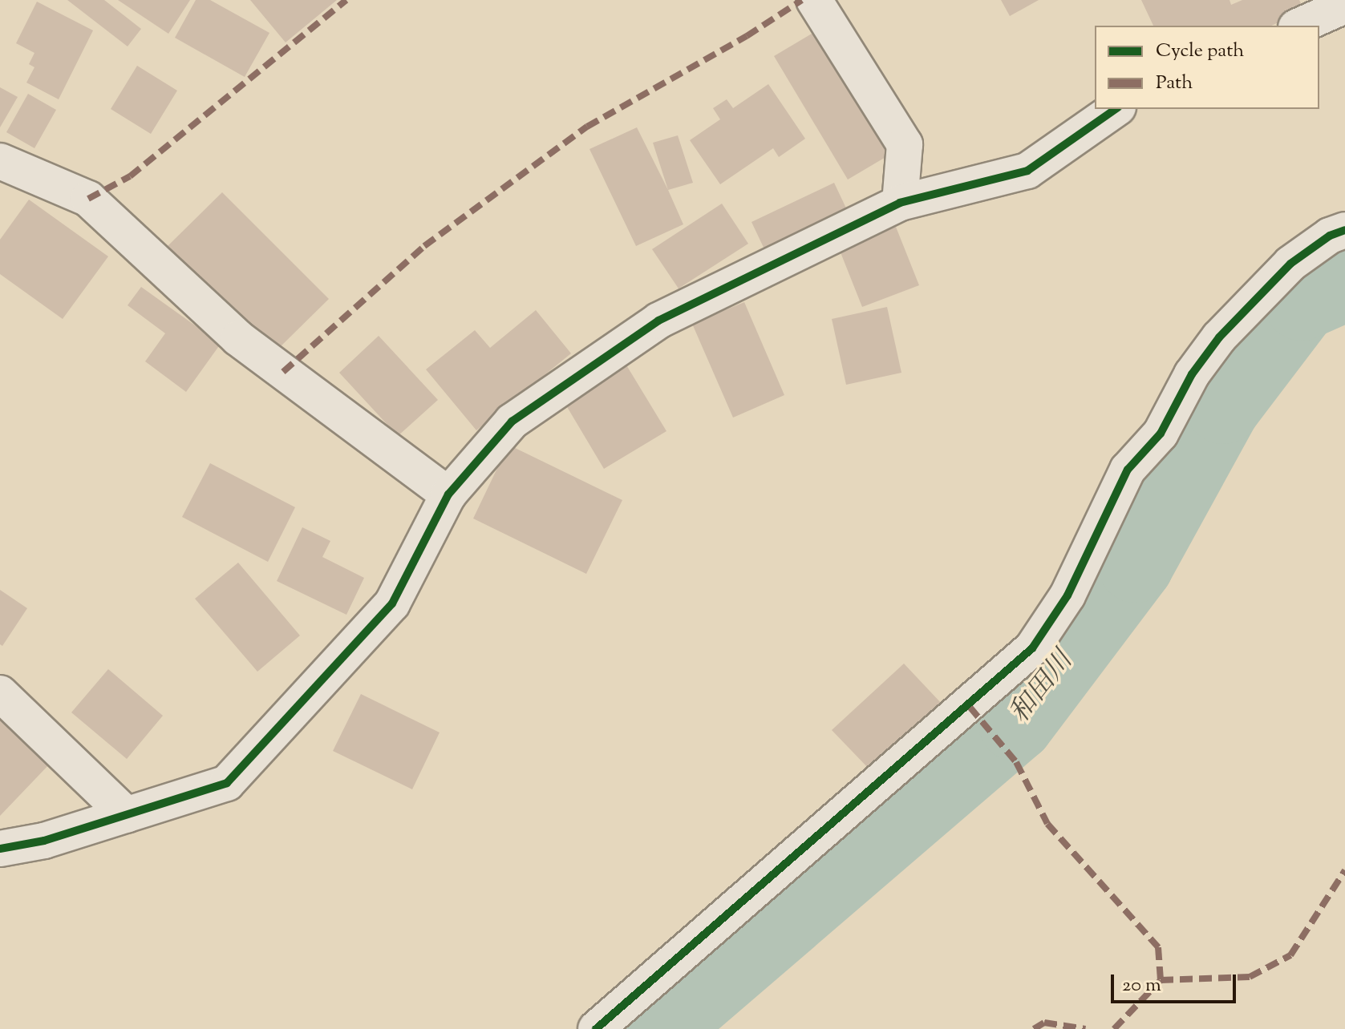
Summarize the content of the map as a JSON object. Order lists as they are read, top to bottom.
{
  "water": ["和田川"],
  "legend": ["Cycle path", "Path"],
  "scale_bar": "20 m"
}
